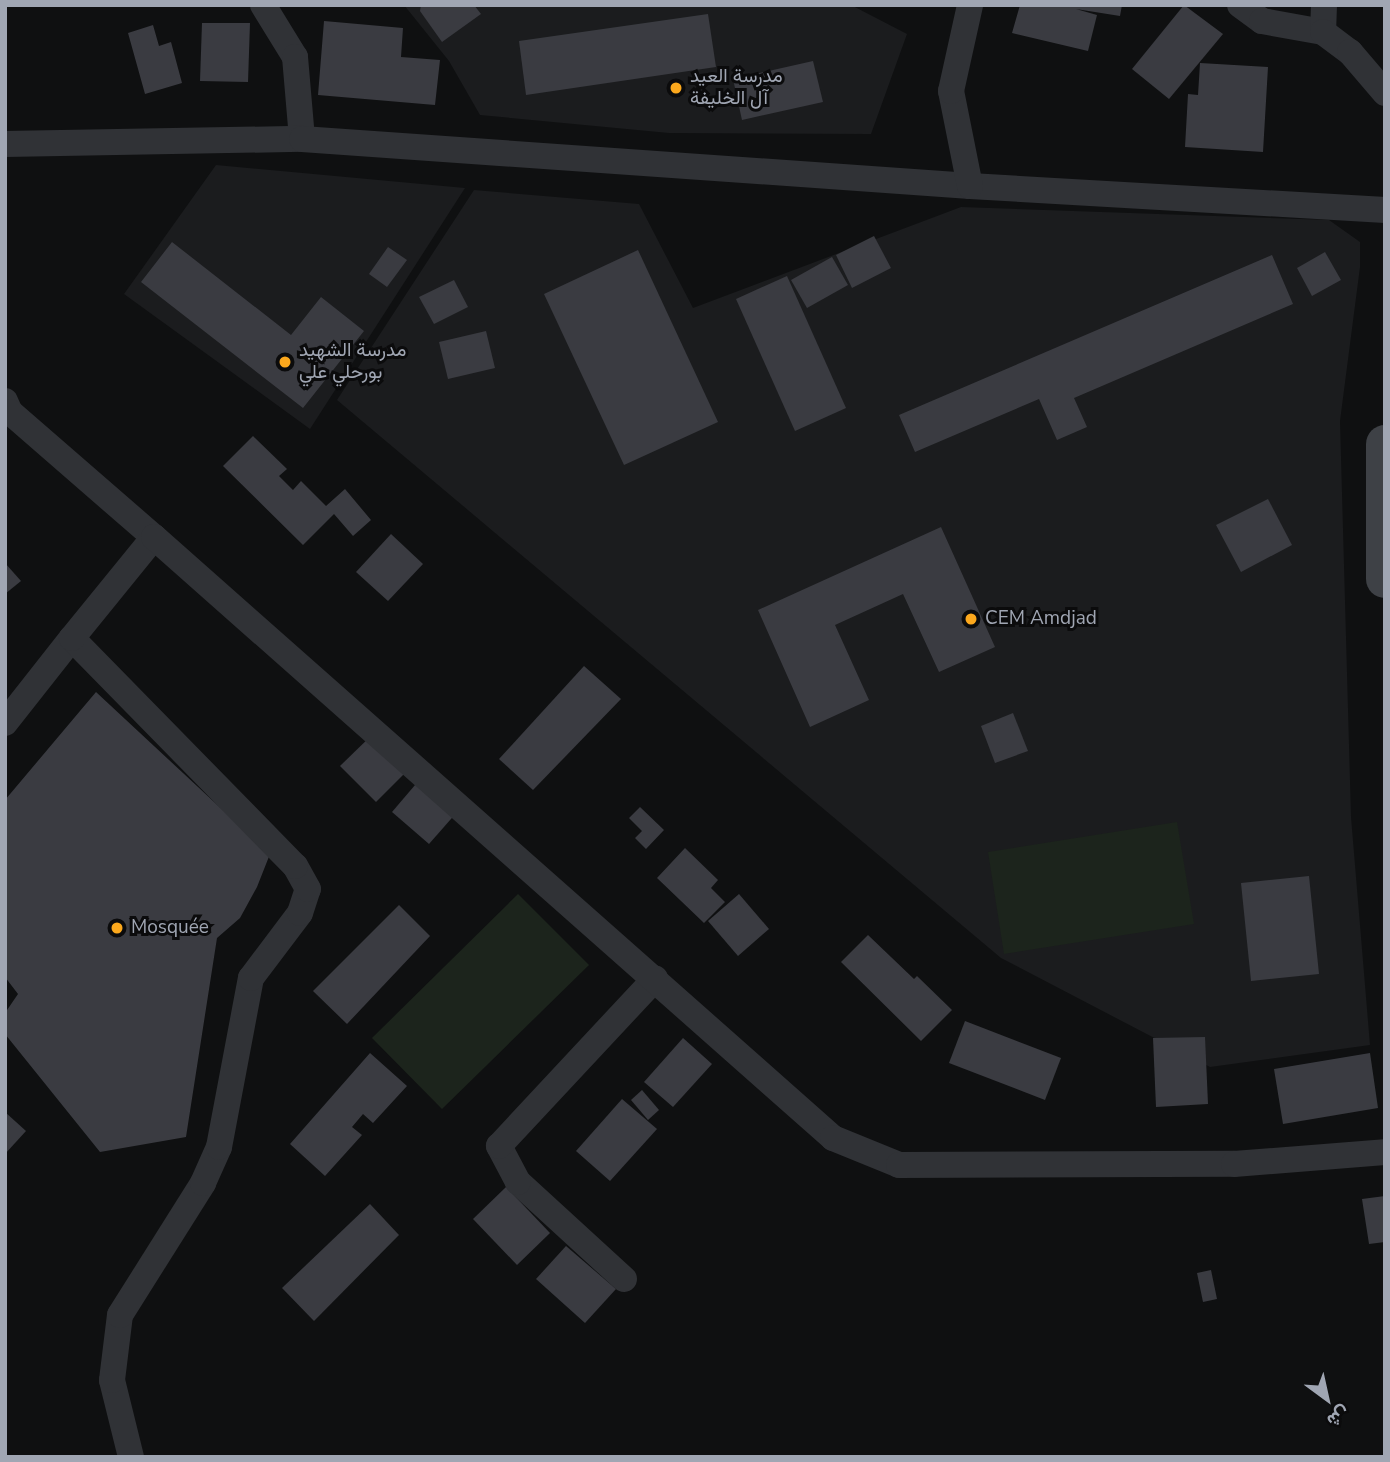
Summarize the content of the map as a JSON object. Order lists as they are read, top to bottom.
{
  "places": [
    "مدرسة العيد آل الخليفة",
    "مدرسة الشهيد بورحلي علي",
    "CEM Amdjad",
    "Mosquée"
  ],
  "north": "bottom right"
}
